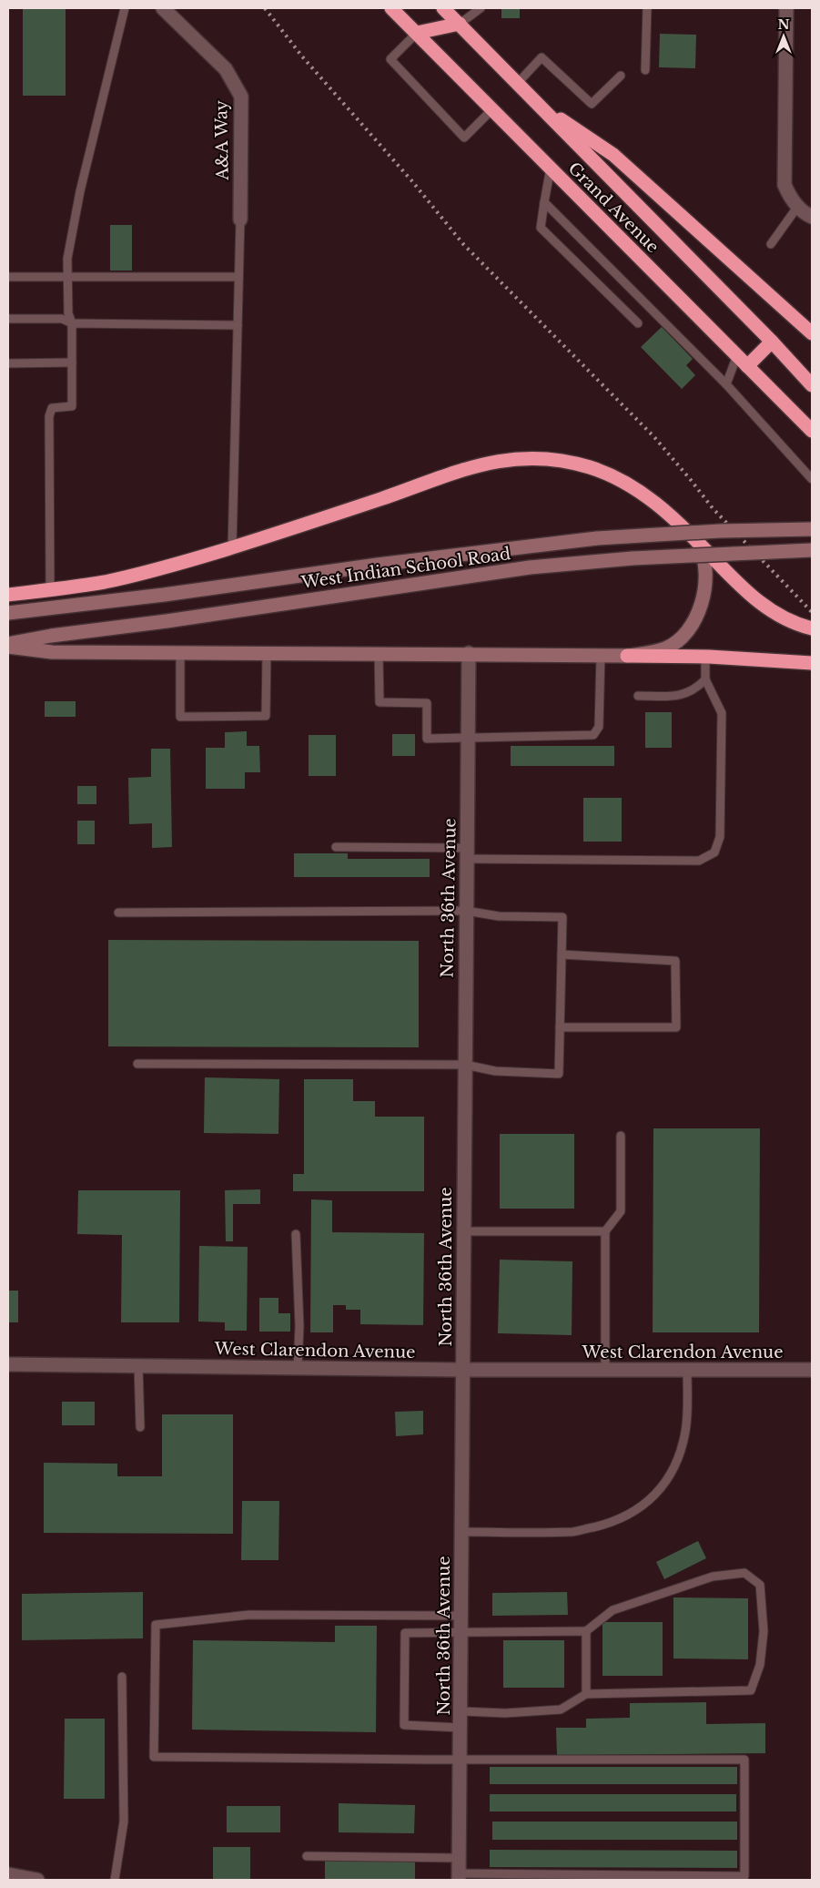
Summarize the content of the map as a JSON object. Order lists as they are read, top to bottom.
{
  "streets": {
    "highway": ["Grand Avenue"],
    "main road": ["West Indian School Road"],
    "street": ["A&A Way", "North 36th Avenue", "West Clarendon Avenue"]
  },
  "crossings": [
    ["North 36th Avenue", "West Clarendon Avenue"]
  ],
  "north": "top"
}
